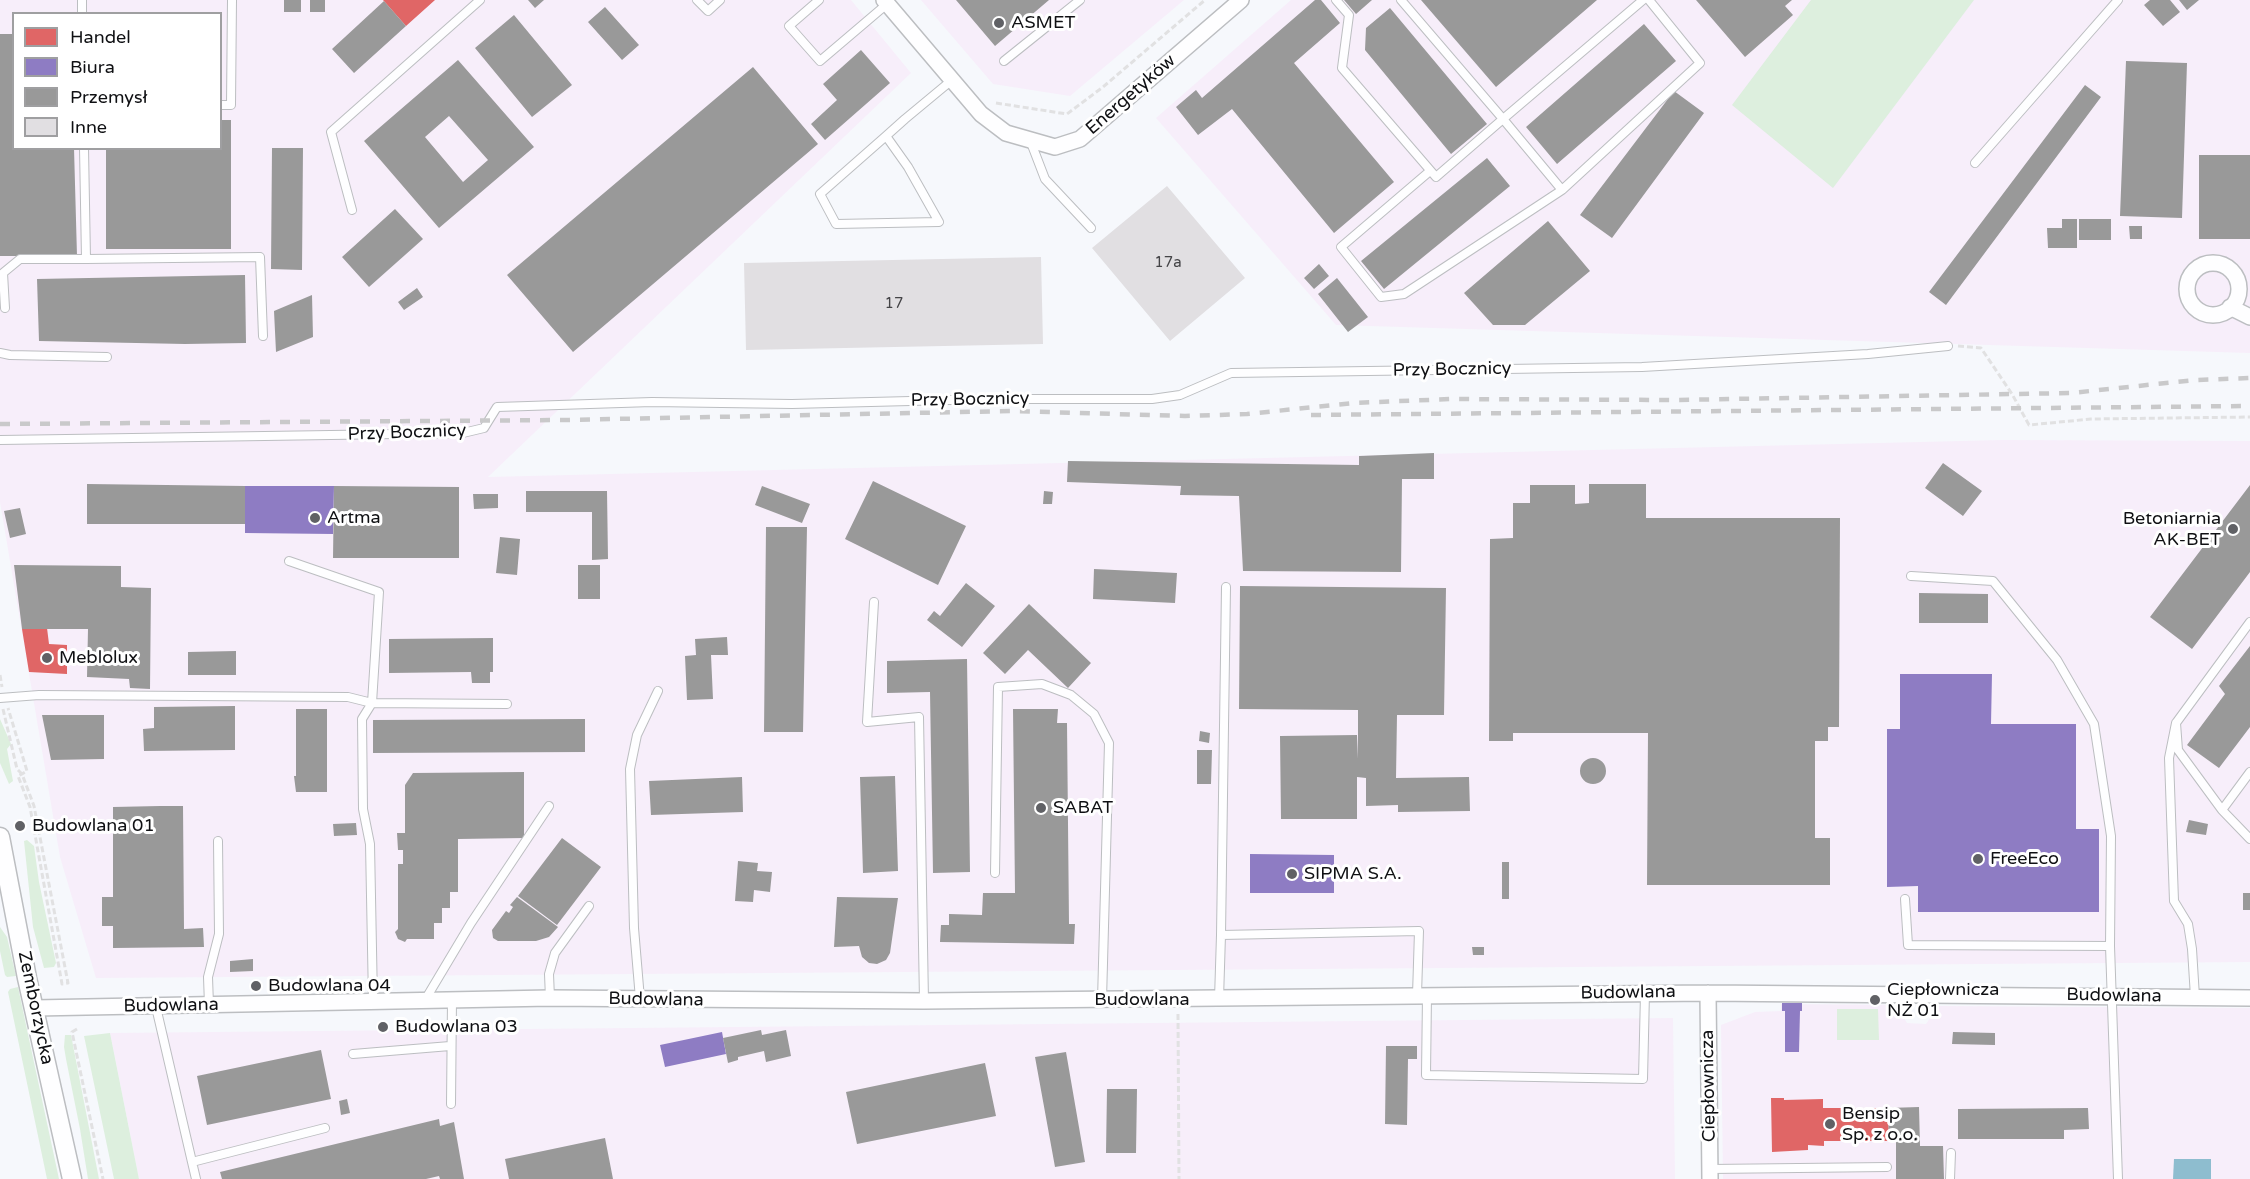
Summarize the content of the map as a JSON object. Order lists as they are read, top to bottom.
{
  "streets": {
    "street": [
      "Energetyków",
      "Budowlana",
      "Zemborzycka",
      "Ciepłownicza"
    ],
    "lane": ["Przy Bocznicy"]
  },
  "crossings": [
    ["Budowlana", "Zemborzycka"],
    ["Budowlana", "Ciepłownicza"]
  ],
  "places": [
    "ASMET",
    "Artma",
    "Betoniarnia AK-BET",
    "Meblolux",
    "SABAT",
    "Budowlana 01",
    "FreeEco",
    "SIPMA S.A.",
    "Budowlana 04",
    "Ciepłownicza NŻ 01",
    "Budowlana 03",
    "Bensip Sp. z o.o."
  ],
  "house_numbers": ["17a", "17"],
  "legend": [
    "Handel",
    "Biura",
    "Przemysł",
    "Inne"
  ]
}
